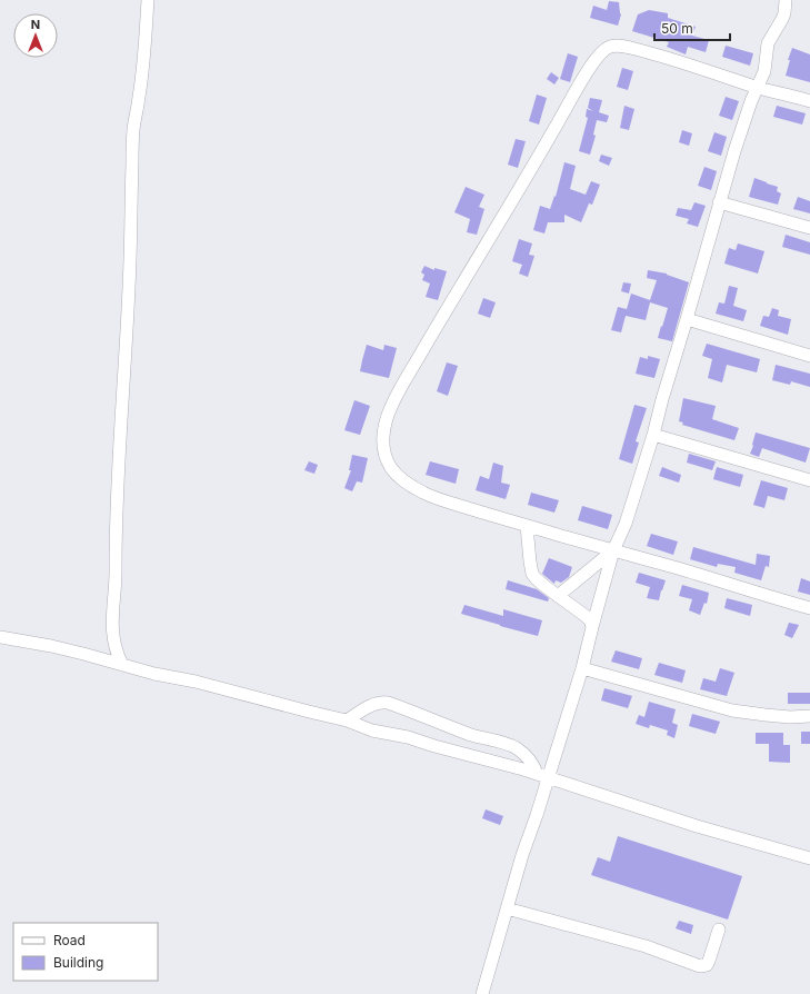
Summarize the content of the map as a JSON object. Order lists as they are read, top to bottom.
{
  "legend": ["Road", "Building"],
  "scale_bar": "50 m",
  "north": "top"
}
